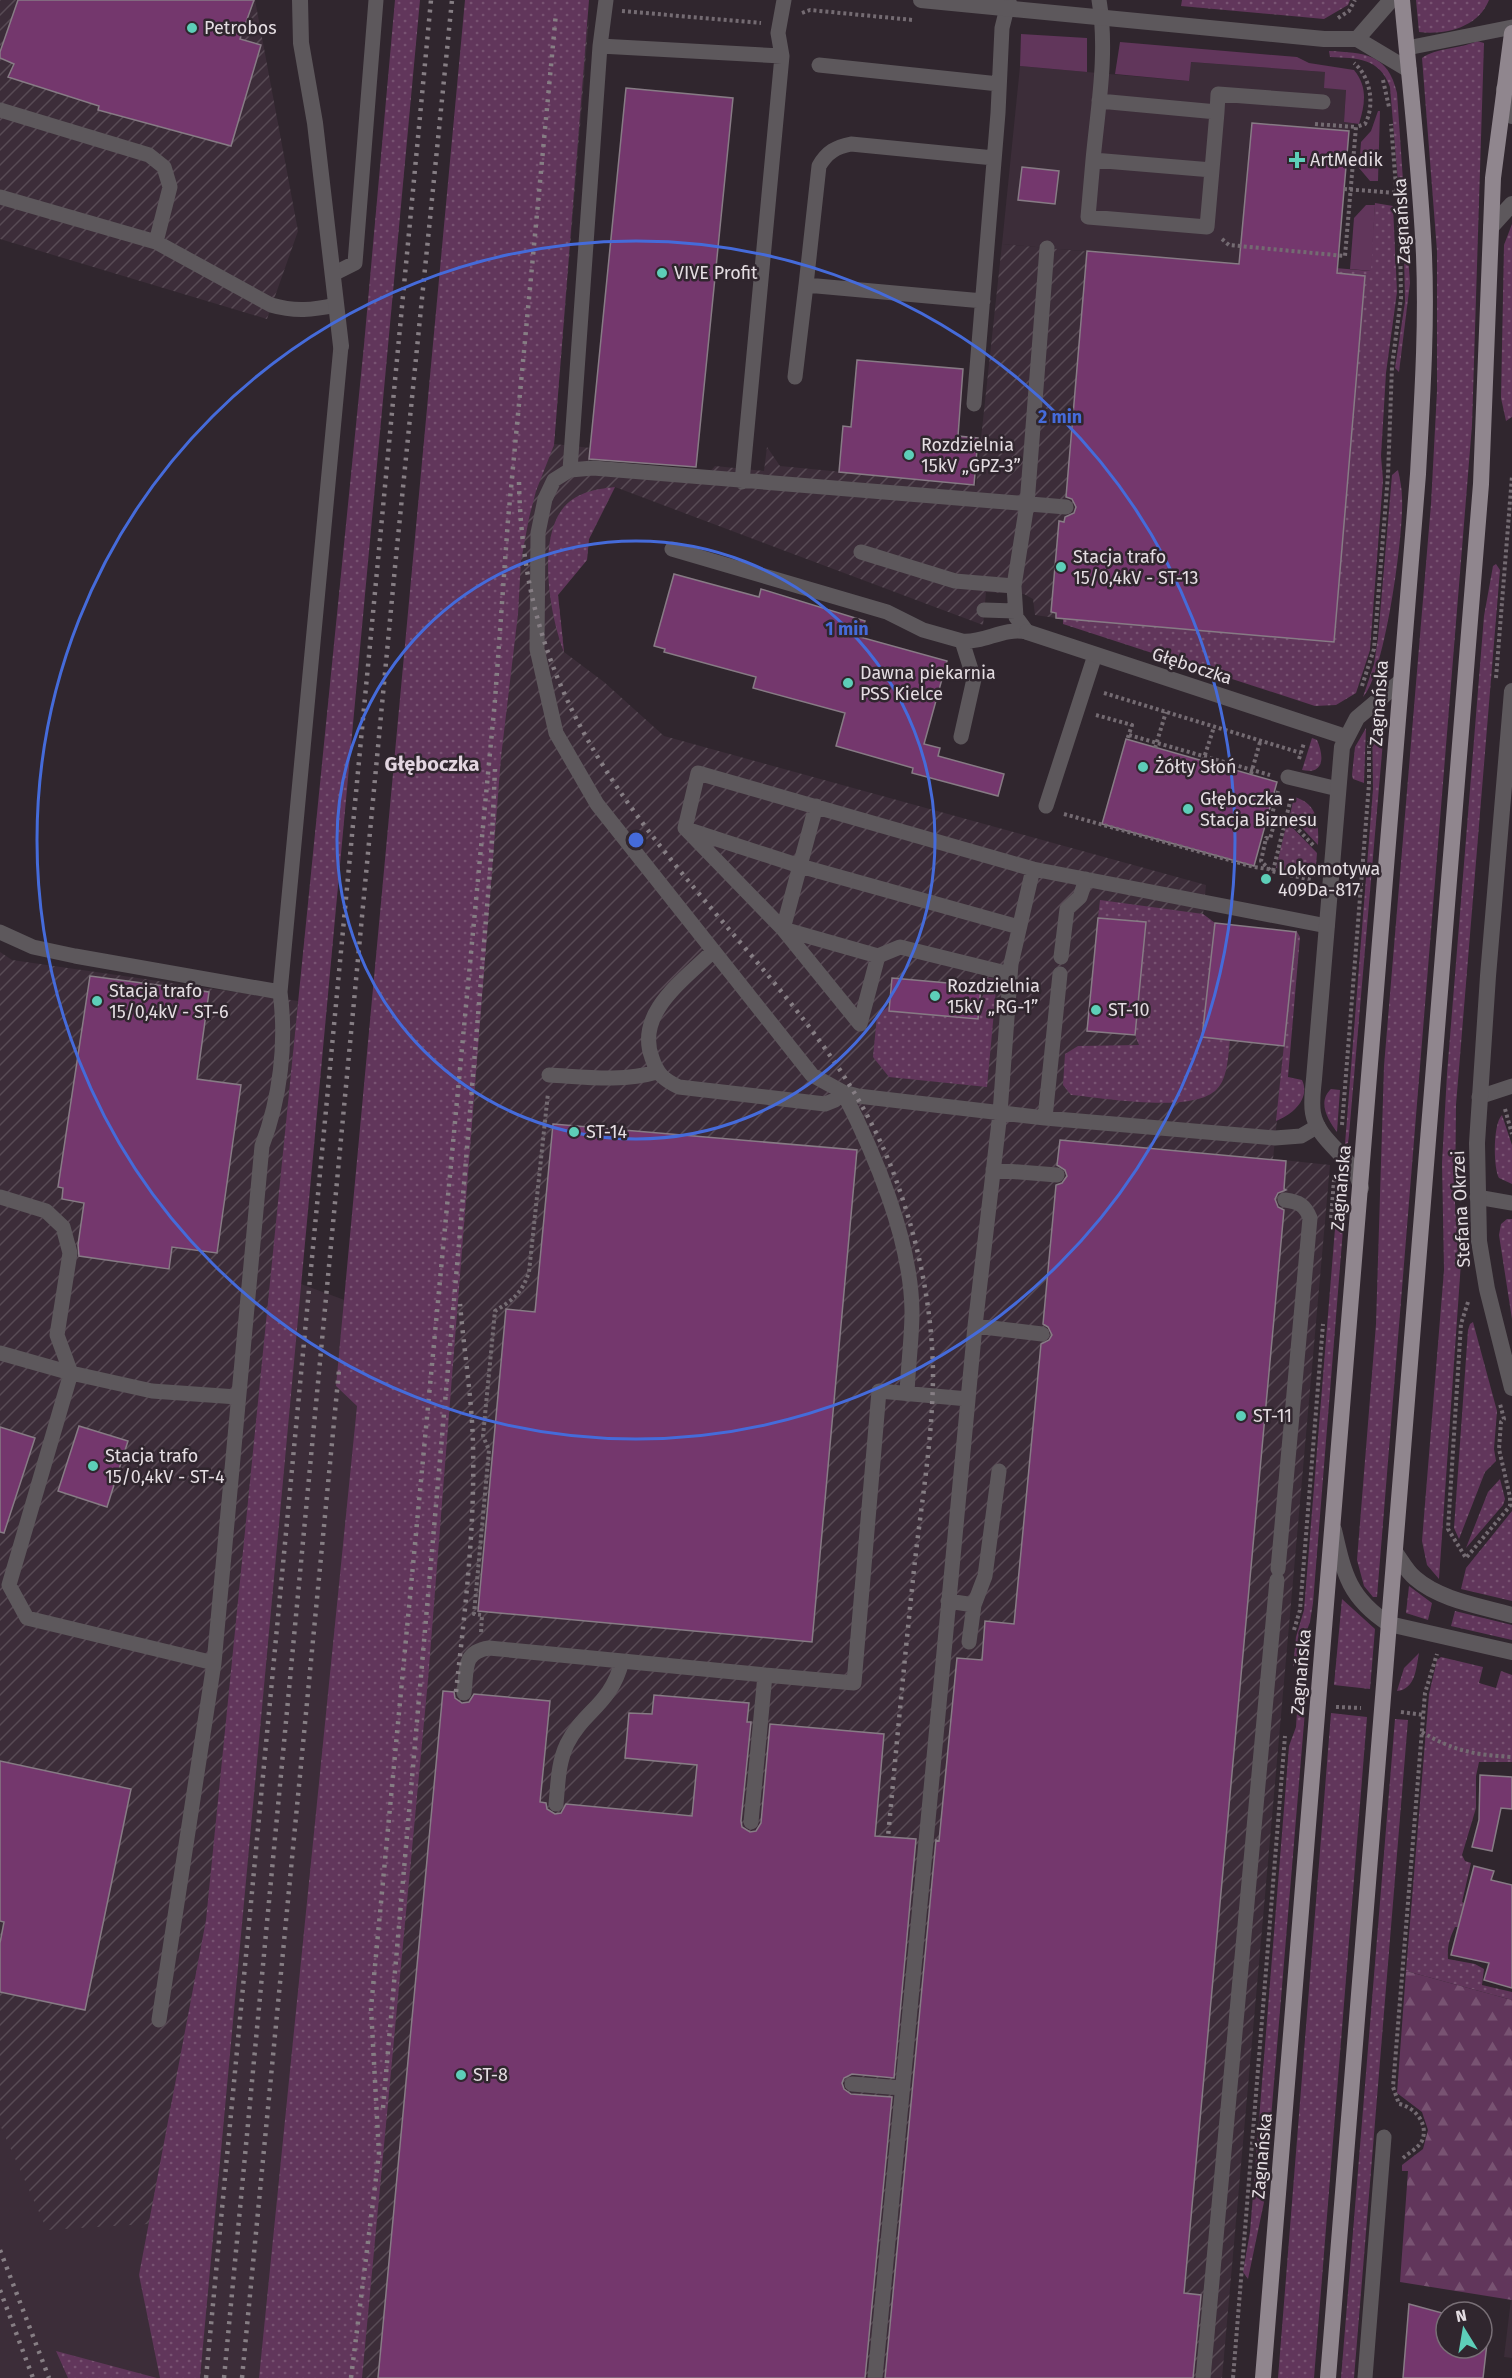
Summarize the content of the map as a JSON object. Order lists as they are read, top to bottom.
{
  "streets": {
    "main road": ["Zagnańska"],
    "street": ["Głęboczka", "Stefana Okrzei"]
  },
  "districts": ["Głęboczka"],
  "places": {
    "other": [
      "Petrobos",
      "VIVE Profit",
      "Rozdzielnia 15kV „GPZ-3”",
      "Stacja trafo 15/0,4kV - ST-13",
      "Dawna piekarnia PSS Kielce",
      "Żółty Słoń",
      "Głęboczka - Stacja Biznesu",
      "Lokomotywa 409Da-817",
      "Rozdzielnia 15kV „RG-1”",
      "Stacja trafo 15/0,4kV - ST-6",
      "ST-10",
      "ST-14",
      "ST-11",
      "Stacja trafo 15/0,4kV - ST-4",
      "ST-8"
    ],
    "health": ["ArtMedik"]
  },
  "north": "top",
  "rings": ["2 min", "1 min"]
}
